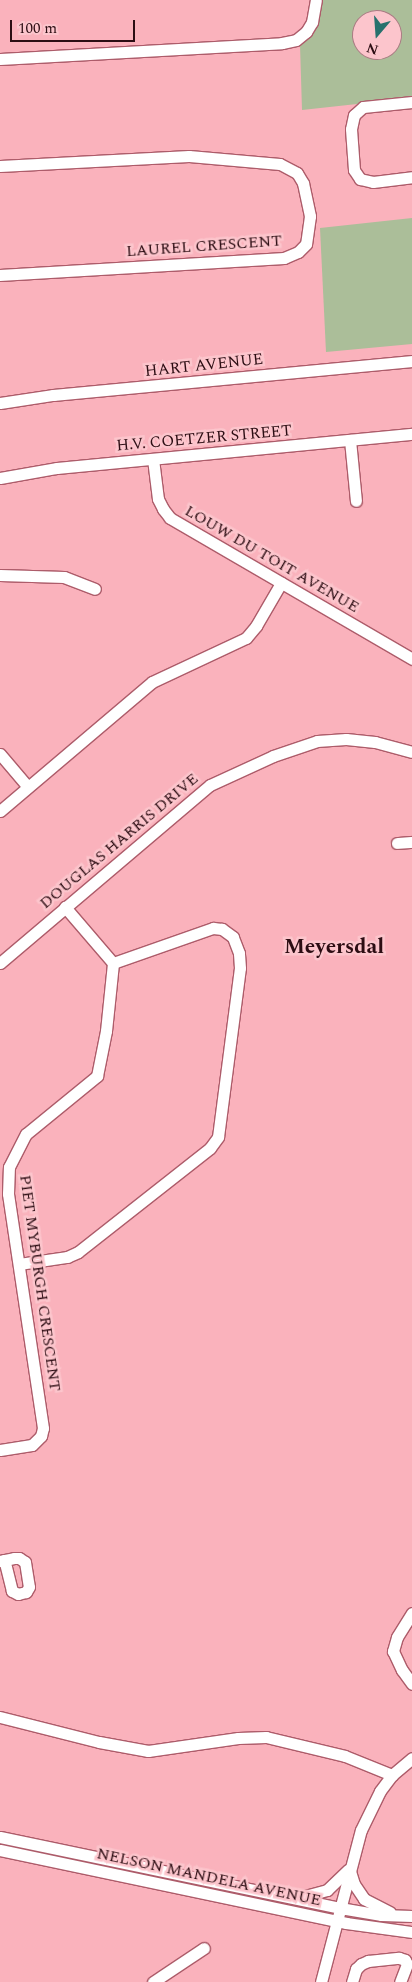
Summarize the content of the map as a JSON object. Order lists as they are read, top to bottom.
{
  "streets": {
    "street": [
      "LAUREL CRESCENT",
      "HART AVENUE",
      "H.V. COETZER STREET",
      "LOUW DU TOIT AVENUE",
      "DOUGLAS HARRIS DRIVE",
      "PIET MYBURGH CRESCENT",
      "NELSON MANDELA AVENUE"
    ]
  },
  "crossings": [
    ["H.V. COETZER STREET", "LOUW DU TOIT AVENUE"]
  ],
  "districts": ["Meyersdal"],
  "scale_bar": "100 m",
  "north": "bottom"
}
